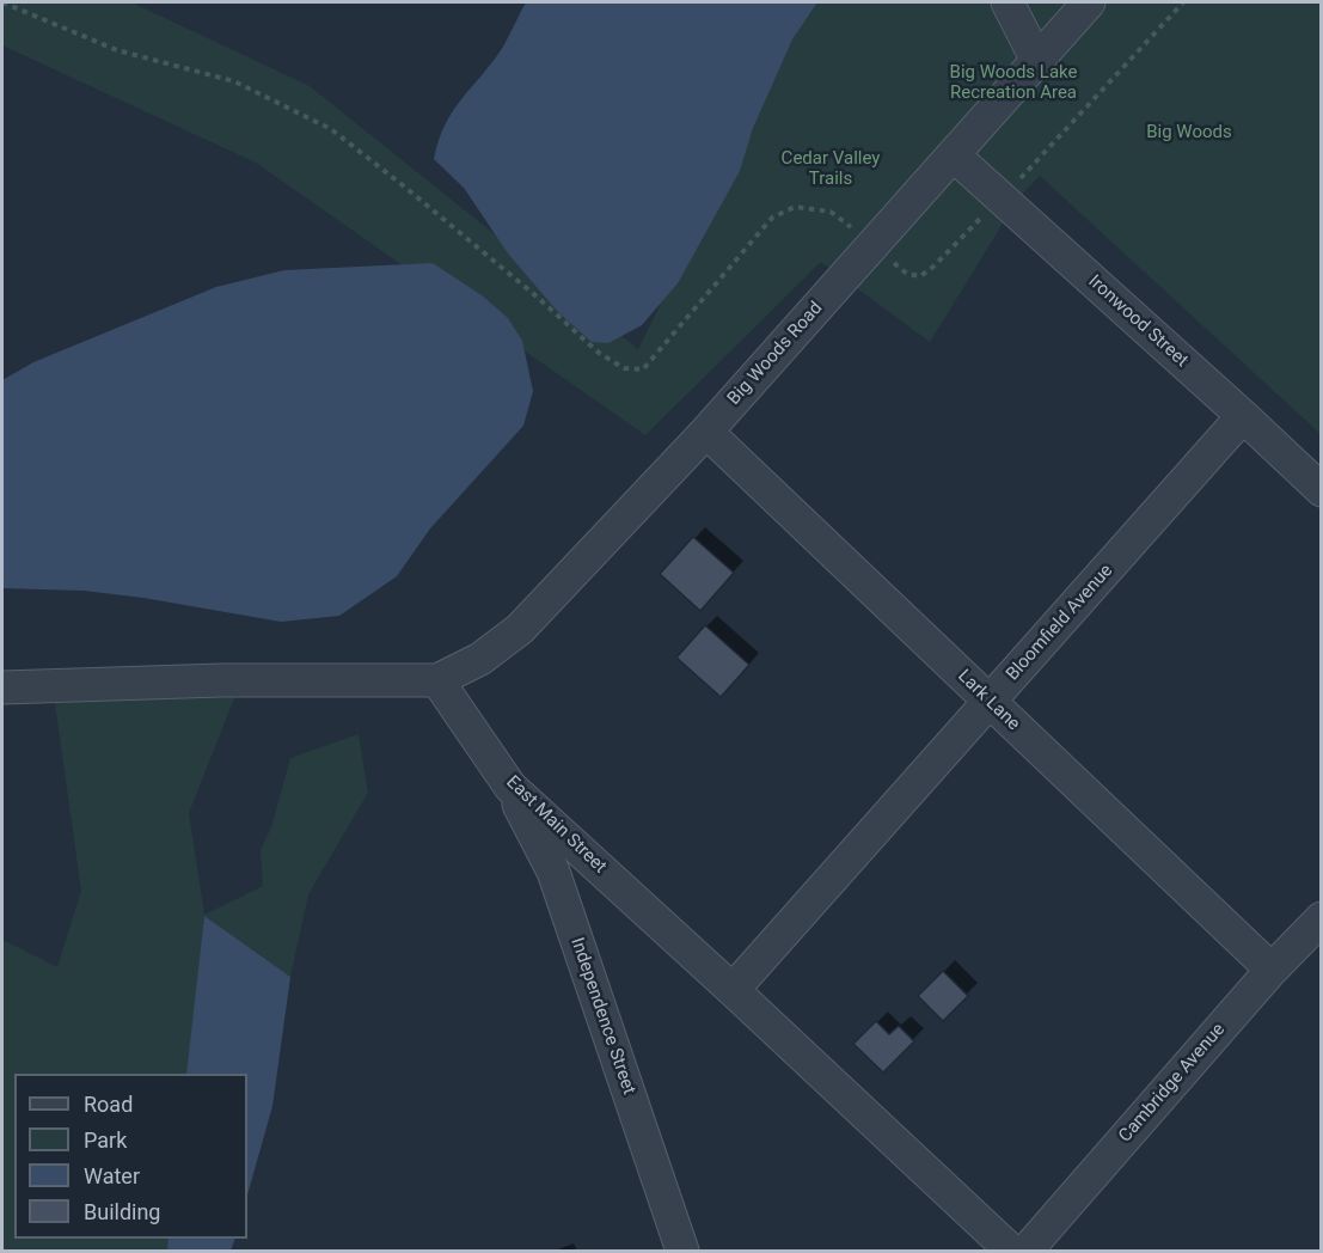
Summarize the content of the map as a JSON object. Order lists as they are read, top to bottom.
{
  "streets": {
    "street": [
      "Ironwood Street",
      "Big Woods Road",
      "Bloomfield Avenue",
      "Lark Lane",
      "East Main Street",
      "Independence Street",
      "Cambridge Avenue"
    ]
  },
  "crossings": [
    ["Ironwood Street", "Big Woods Road"],
    ["Ironwood Street", "Bloomfield Avenue"],
    ["Big Woods Road", "Lark Lane"],
    ["Big Woods Road", "East Main Street"],
    ["Bloomfield Avenue", "Lark Lane"],
    ["Bloomfield Avenue", "East Main Street"],
    ["Lark Lane", "Cambridge Avenue"],
    ["East Main Street", "Independence Street"]
  ],
  "parks": ["Big Woods Lake Recreation Area", "Big Woods", "Cedar Valley Trails"],
  "legend": [
    "Road",
    "Park",
    "Water",
    "Building"
  ]
}
